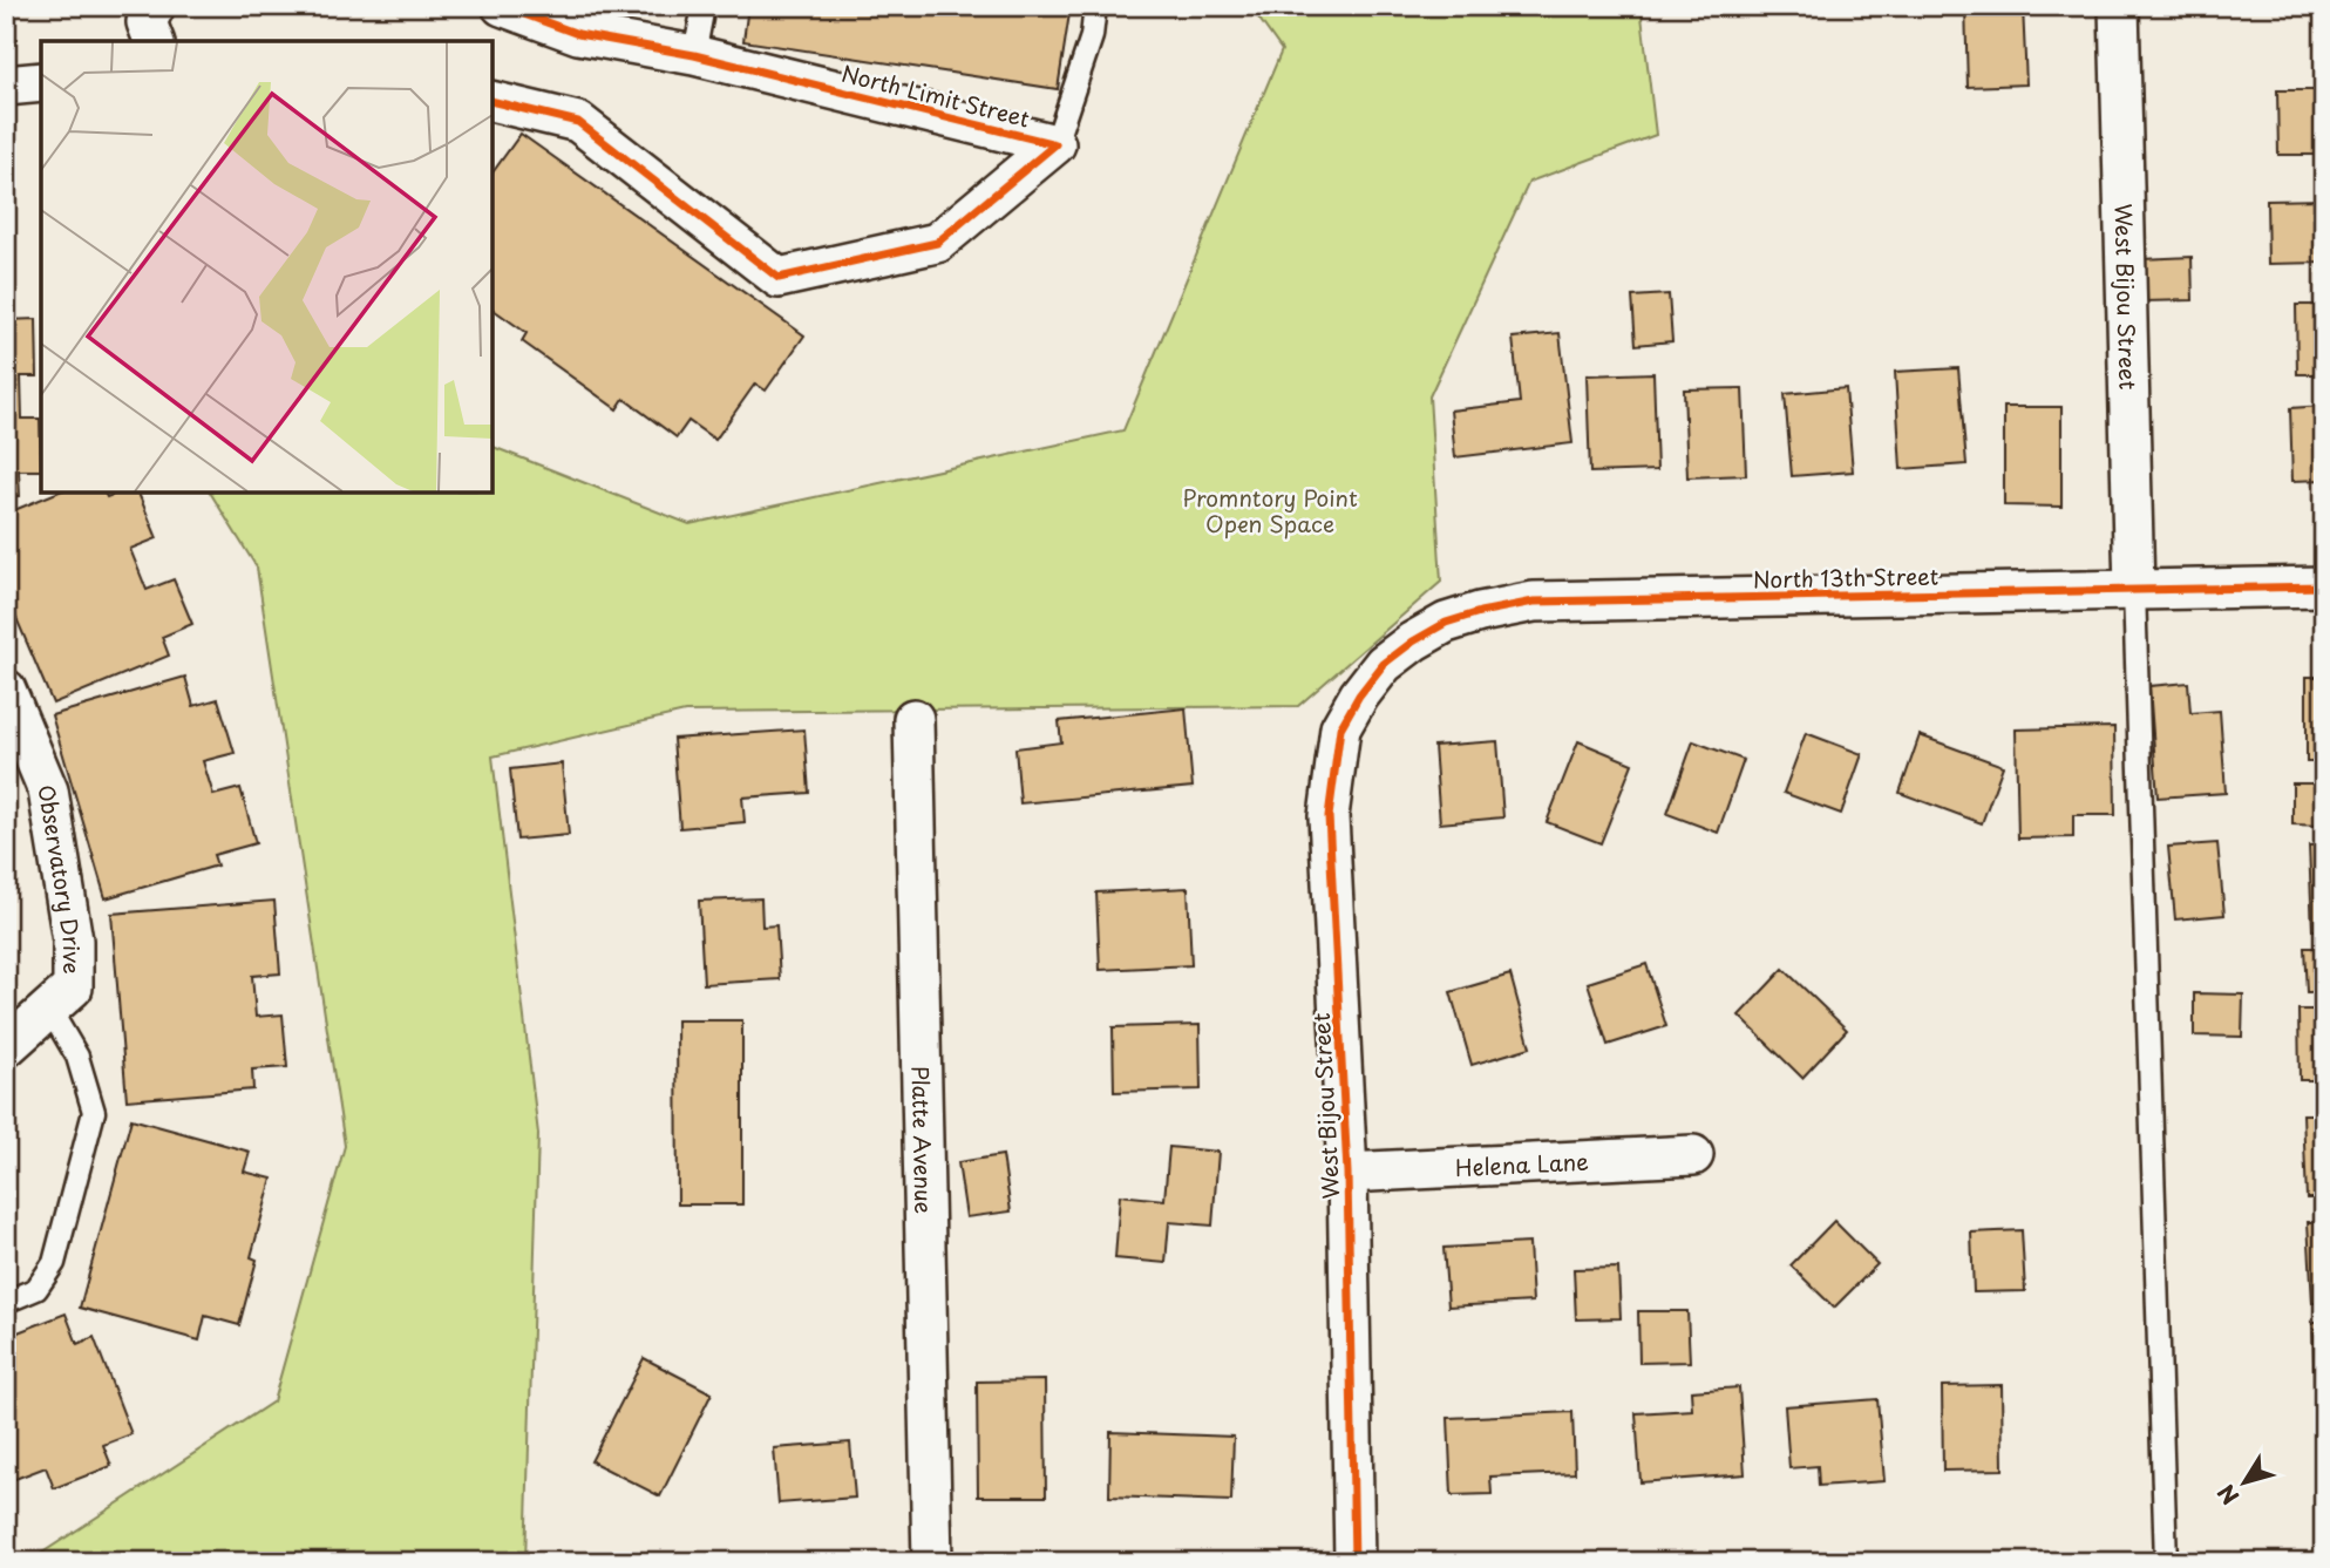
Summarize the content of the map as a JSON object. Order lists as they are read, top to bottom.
{
  "streets": {
    "street": [
      "North Limit Street",
      "West Bijou Street",
      "North 13th Street",
      "Observatory Drive",
      "Platte Avenue",
      "Helena Lane"
    ]
  },
  "crossings": [
    ["West Bijou Street", "North 13th Street"],
    ["West Bijou Street", "Helena Lane"]
  ],
  "parks": ["Promntory Point Open Space"],
  "north": "bottom left"
}
